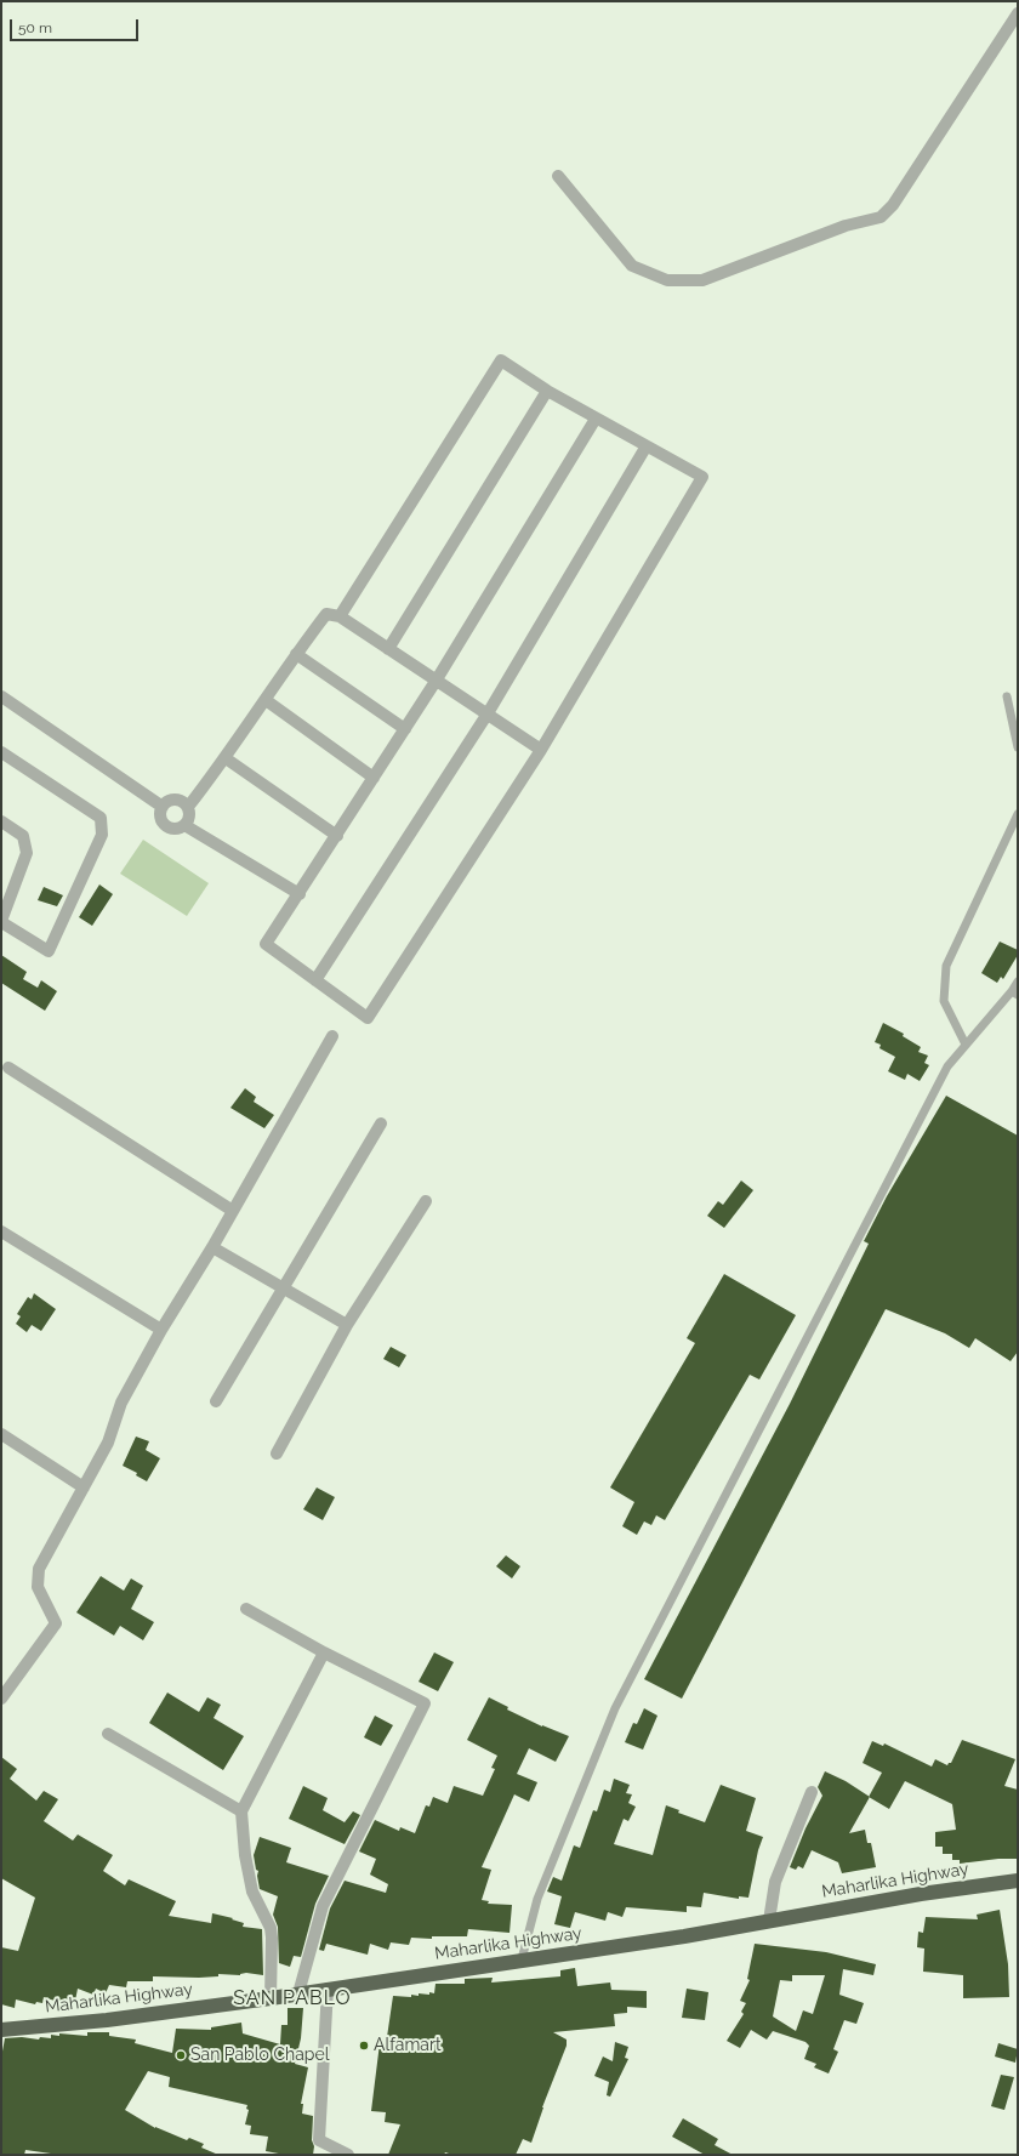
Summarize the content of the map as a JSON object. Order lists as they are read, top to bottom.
{
  "streets": {
    "highway": ["Maharlika Highway"]
  },
  "districts": ["SAN PABLO"],
  "places": ["Alfamart", "San Pablo Chapel"],
  "scale_bar": "50 m"
}
